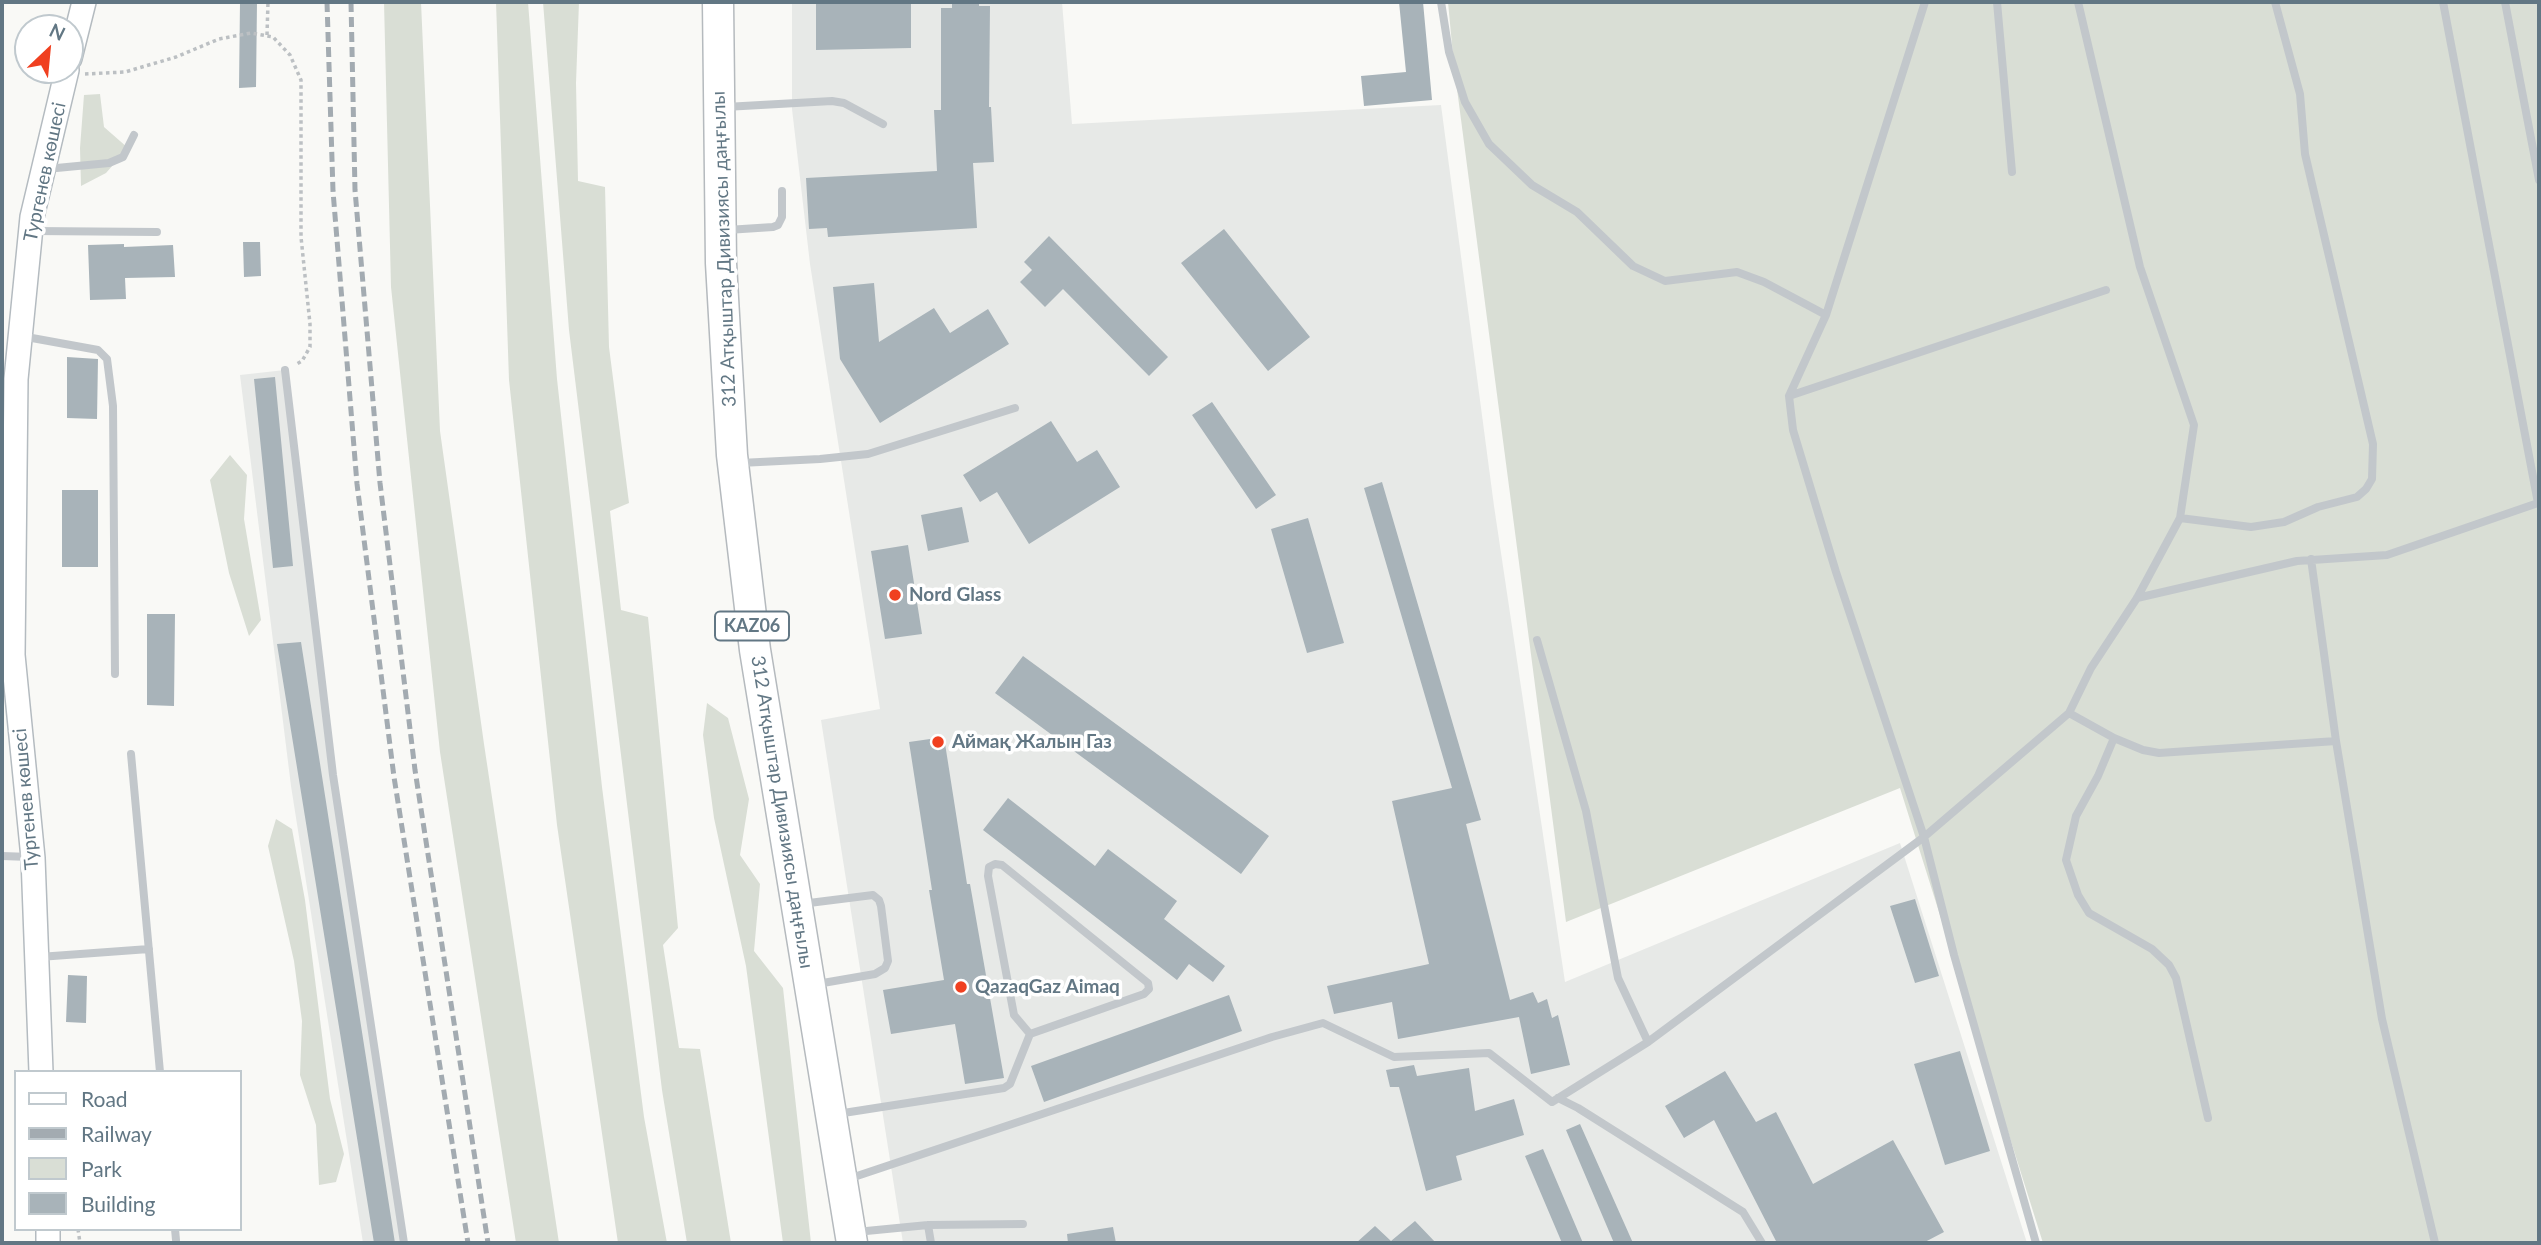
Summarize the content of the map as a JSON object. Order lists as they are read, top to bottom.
{
  "streets": {
    "highway": ["312 Атқыштар Дивизиясы даңғылы", "KАZ06"],
    "main road": ["Тургенев көшесі"]
  },
  "places": ["Nord Glass", "Аймақ Жалын Газ", "QazaqGaz Aimaq"],
  "legend": [
    "Road",
    "Railway",
    "Park",
    "Building"
  ],
  "north": "top right"
}
